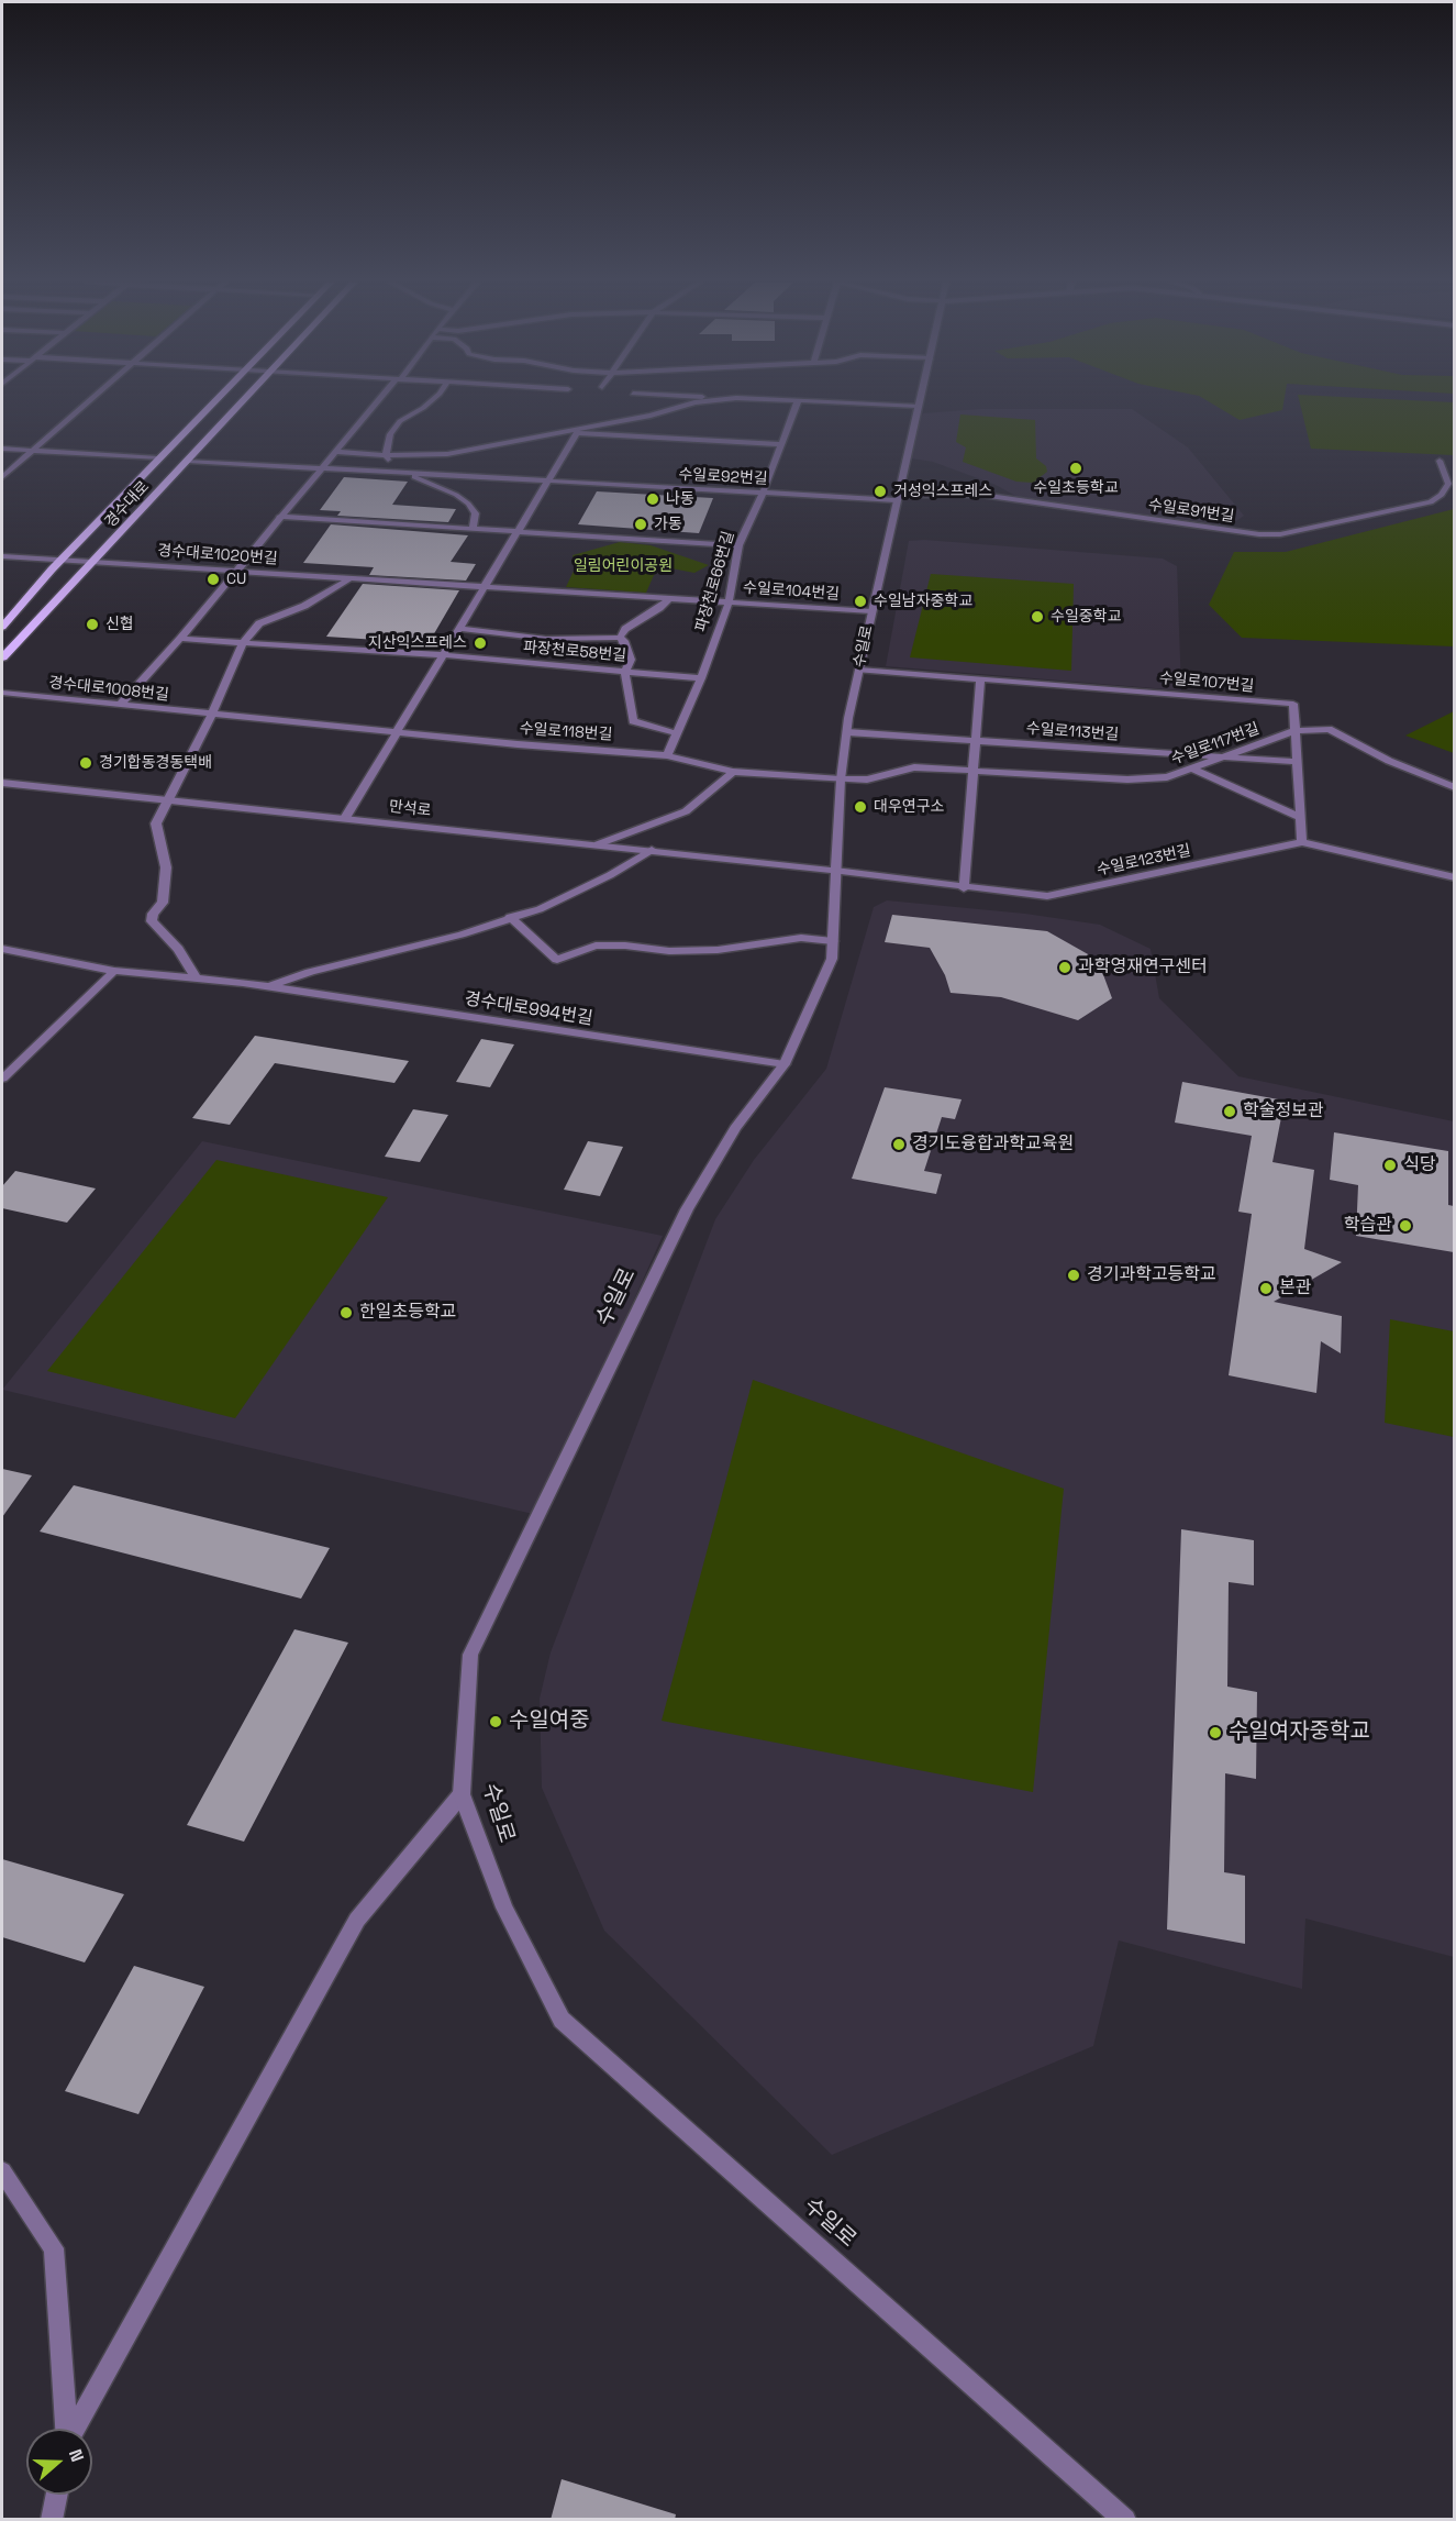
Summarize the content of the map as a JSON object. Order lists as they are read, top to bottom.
{
  "streets": {
    "main road": ["경수대로"],
    "street": [
      "수일로92번길",
      "수일로91번길",
      "경수대로1020번길",
      "파장천로66번길",
      "수일로104번길",
      "수일로",
      "파장천로58번길",
      "수일로107번길",
      "경수대로1008번길",
      "수일로118번길",
      "수일로113번길",
      "수일로117번길",
      "만석로",
      "수일로123번길",
      "경수대로994번길"
    ]
  },
  "crossings": [
    ["수일로92번길", "경수대로"],
    ["수일로92번길", "수일로91번길"],
    ["수일로92번길", "파장천로66번길"],
    ["수일로92번길", "수일로"],
    ["경수대로", "경수대로1020번길"],
    ["수일로91번길", "수일로"],
    ["경수대로1020번길", "수일로104번길"],
    ["파장천로66번길", "수일로104번길"],
    ["파장천로66번길", "파장천로58번길"],
    ["파장천로66번길", "수일로118번길"],
    ["수일로104번길", "수일로"],
    ["수일로", "수일로107번길"],
    ["수일로", "수일로118번길"],
    ["수일로", "수일로113번길"],
    ["수일로", "수일로117번길"],
    ["수일로", "만석로"],
    ["수일로", "수일로123번길"],
    ["수일로", "경수대로994번길"],
    ["수일로107번길", "수일로113번길"],
    ["수일로107번길", "수일로117번길"],
    ["수일로107번길", "수일로123번길"],
    ["경수대로1008번길", "수일로118번길"],
    ["수일로118번길", "수일로117번길"],
    ["수일로113번길", "수일로117번길"],
    ["만석로", "수일로123번길"]
  ],
  "parks": ["일림어린이공원"],
  "places": [
    "수일초등학교",
    "거성익스프레스",
    "나동",
    "가동",
    "CU",
    "수일남자중학교",
    "수일중학교",
    "신협",
    "지산익스프레스",
    "경기합동경동택배",
    "대우연구소",
    "과학영재연구센터",
    "학술정보관",
    "경기도융합과학교육원",
    "식당",
    "학습관",
    "경기과학고등학교",
    "본관",
    "한일초등학교",
    "수일여중",
    "수일여자중학교"
  ],
  "north": "right"
}
